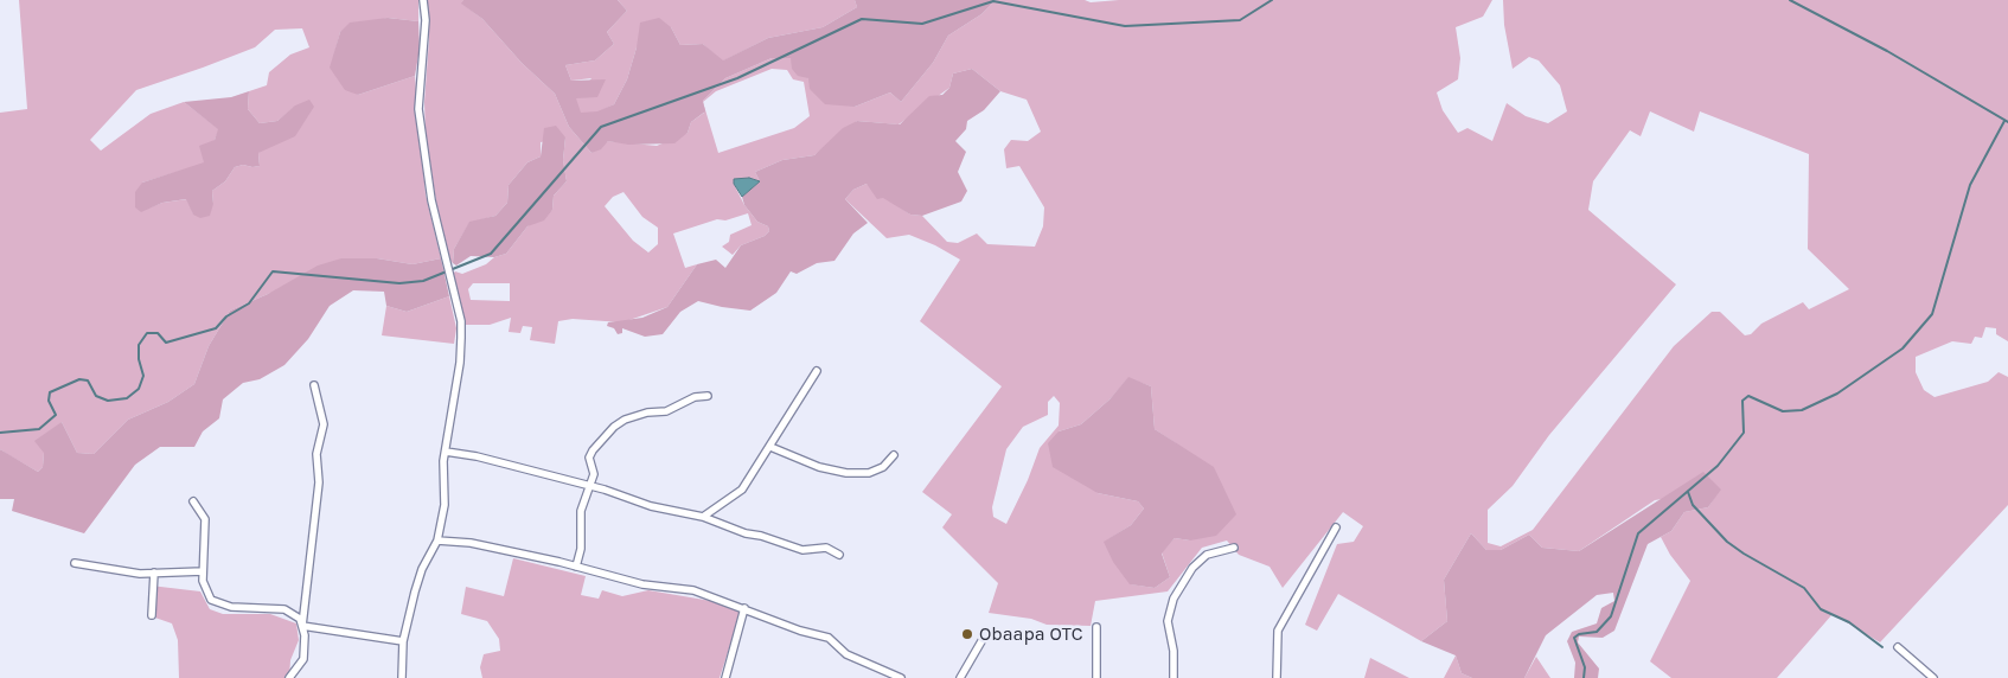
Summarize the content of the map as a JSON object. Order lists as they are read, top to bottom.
{
  "places": ["Obaapa OTC"]
}
